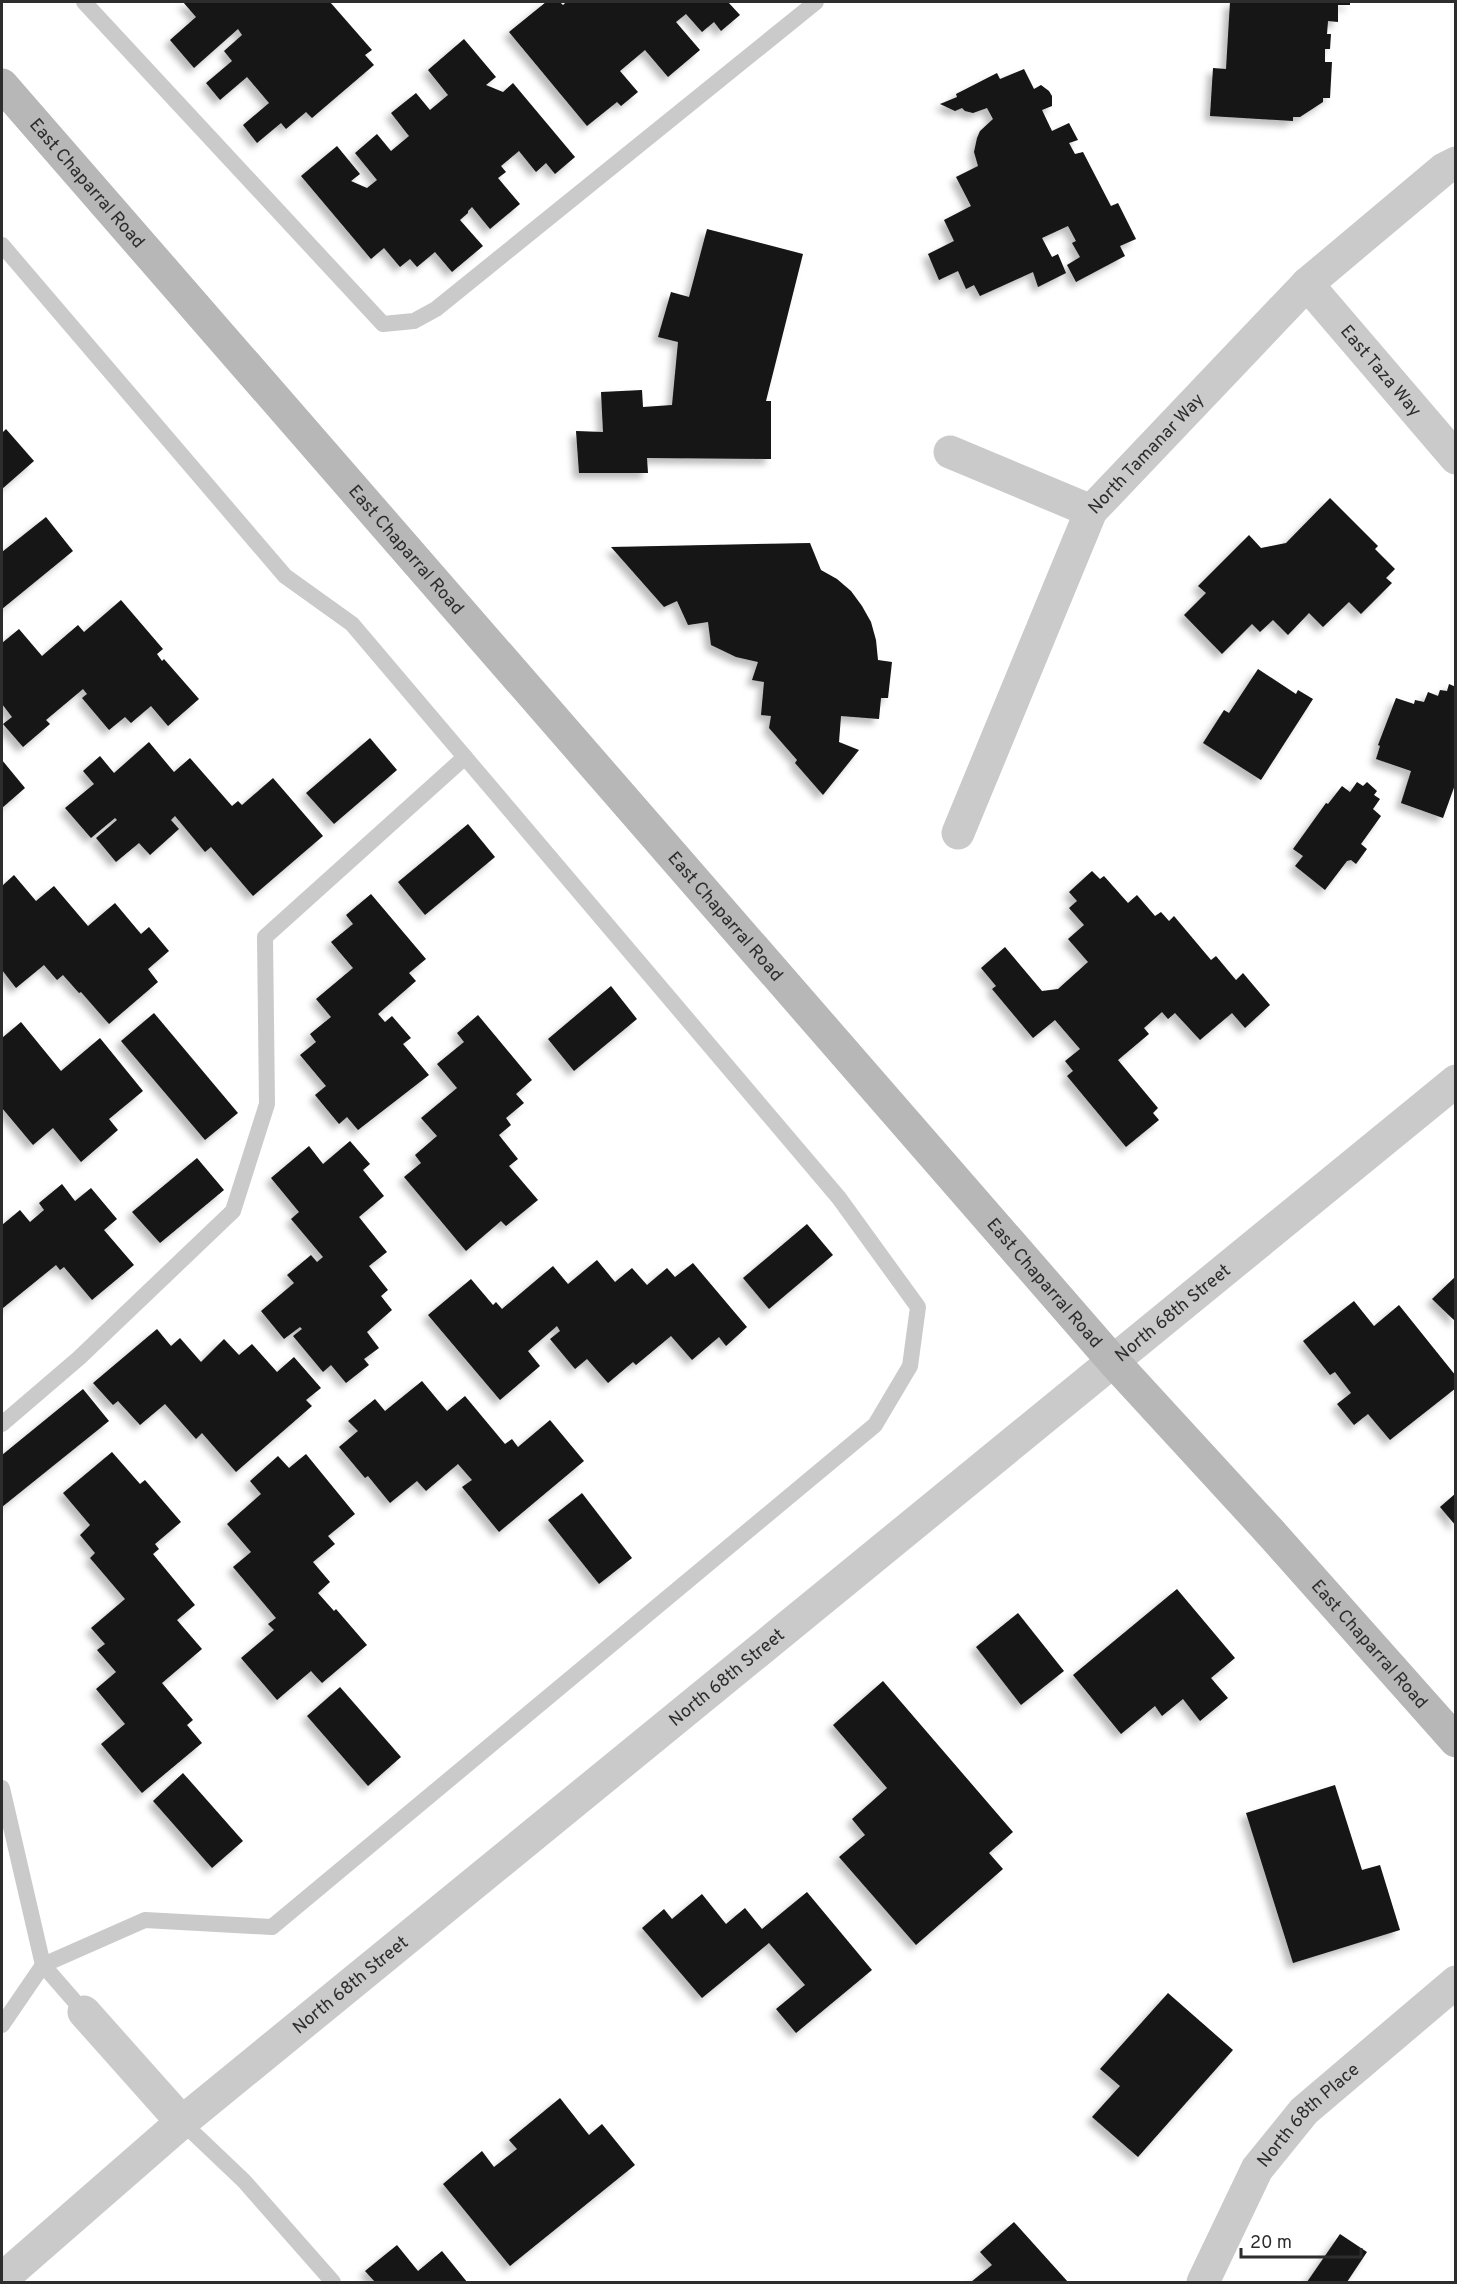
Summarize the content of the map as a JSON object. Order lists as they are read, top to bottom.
{
  "streets": {
    "main road": ["East Chaparral Road"],
    "street": [
      "East Taza Way",
      "North Tamanar Way",
      "North 68th Street",
      "North 68th Place"
    ]
  },
  "crossings": [
    ["East Chaparral Road", "North 68th Street"],
    ["East Taza Way", "North Tamanar Way"]
  ],
  "scale_bar": "20 m"
}
